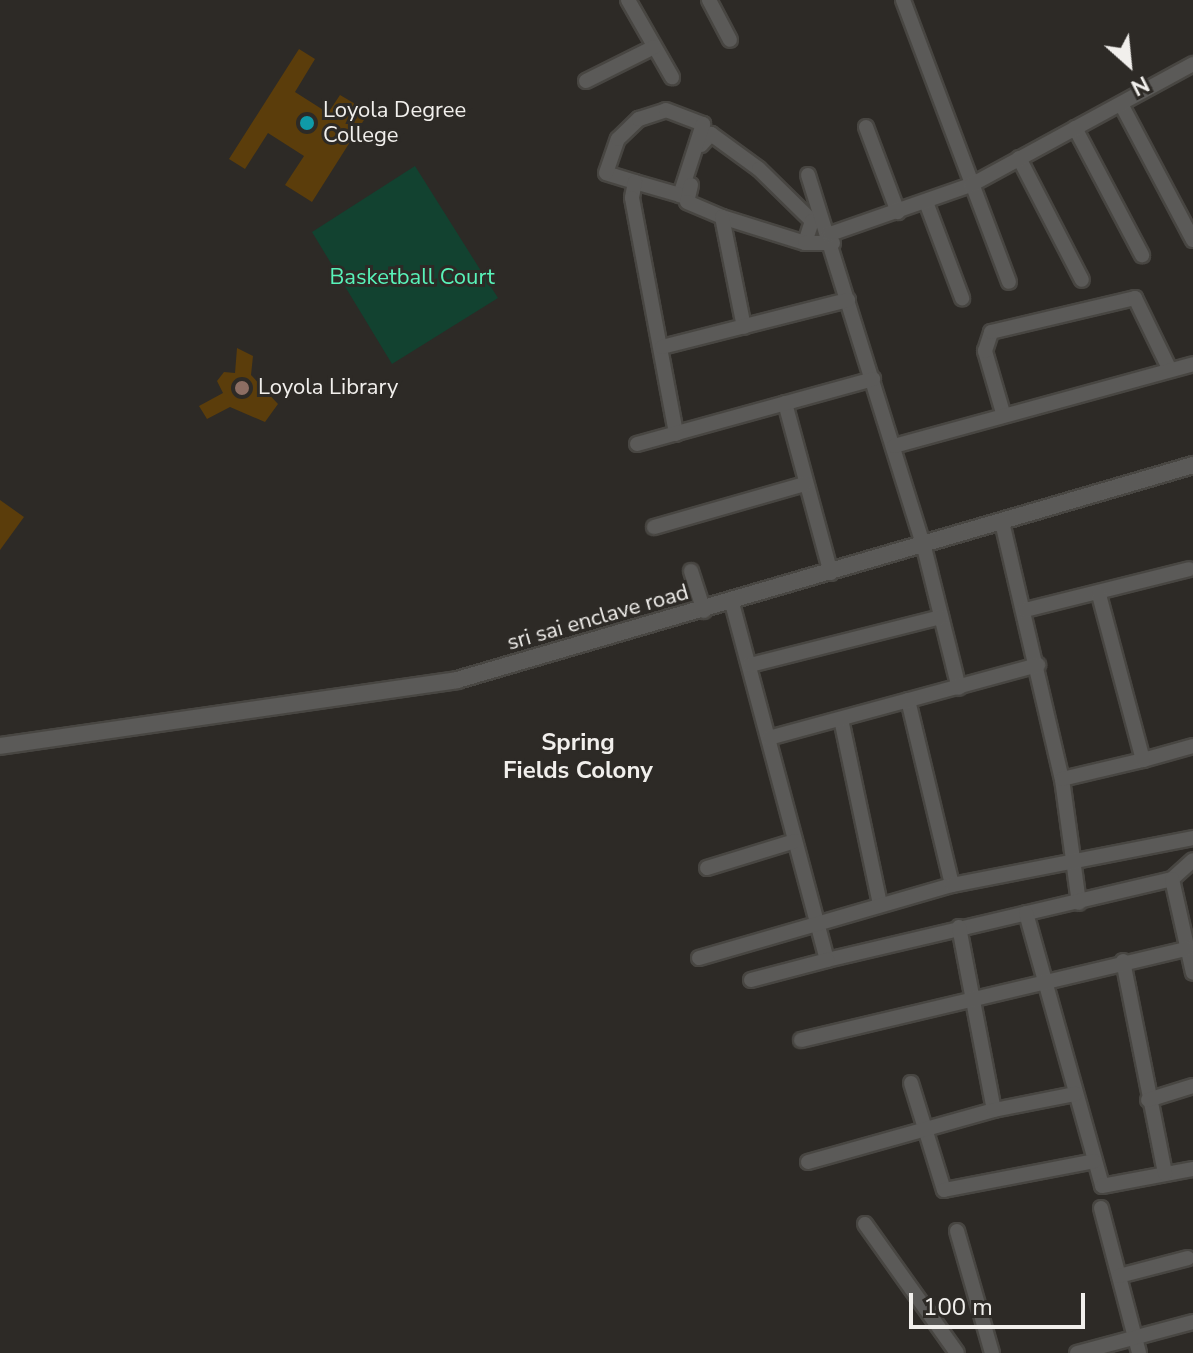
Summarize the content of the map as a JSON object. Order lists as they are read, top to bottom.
{
  "streets": {
    "street": ["sri sai enclave road"]
  },
  "districts": ["Spring Fields Colony"],
  "parks": ["Basketball Court"],
  "places": ["Loyola Degree College", "Loyola Library"],
  "scale_bar": "100 m",
  "north": "bottom right"
}
